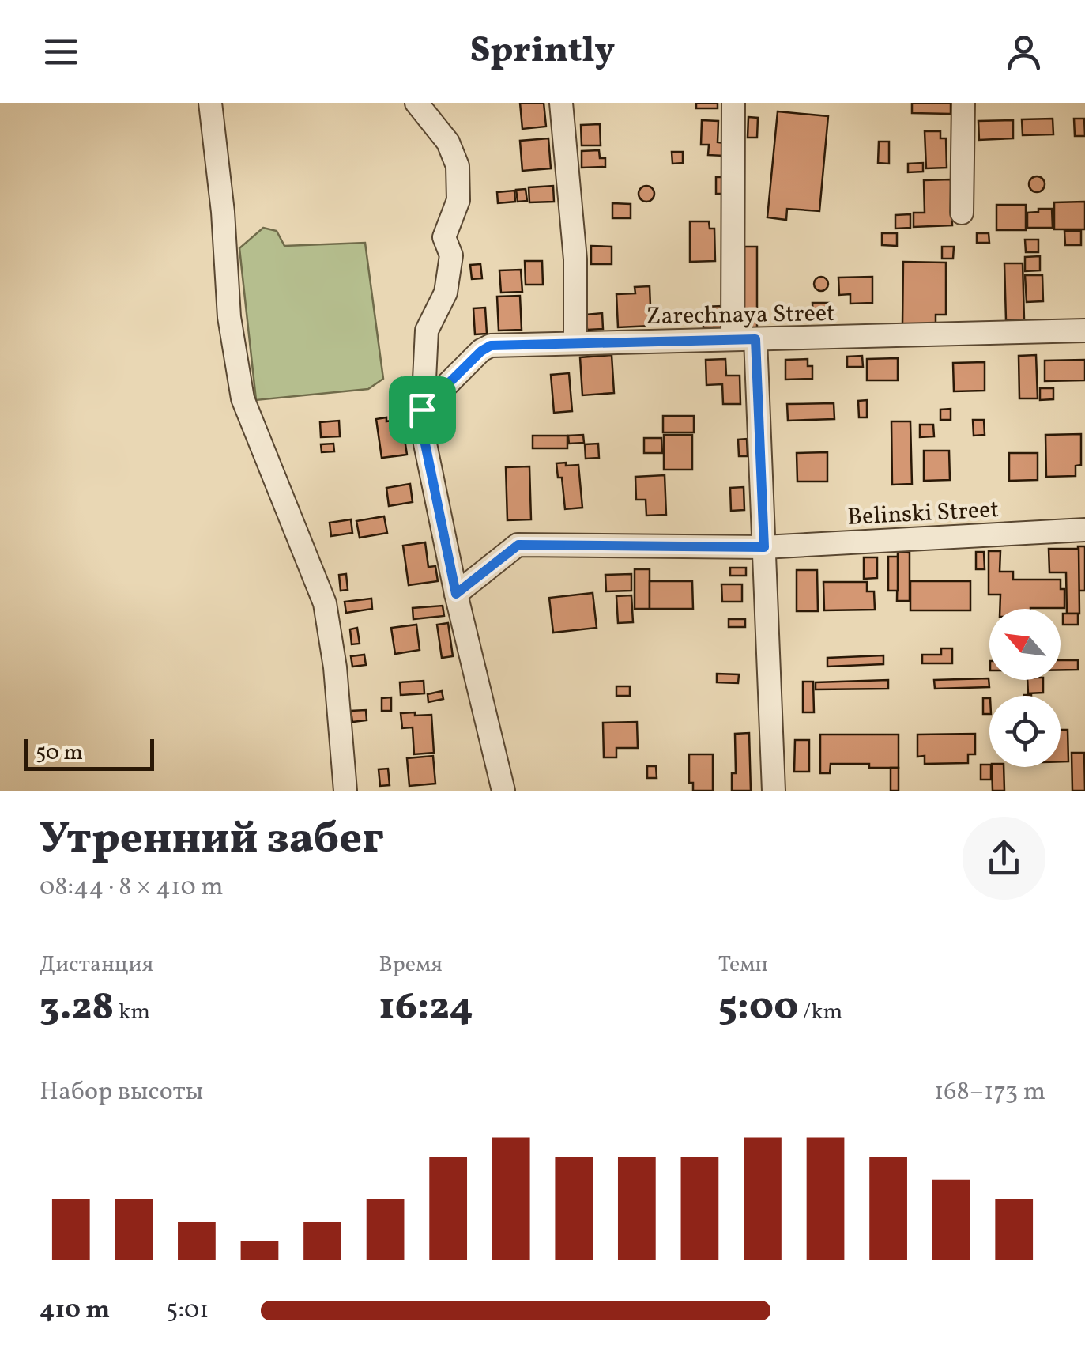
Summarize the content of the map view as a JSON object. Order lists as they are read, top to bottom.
{
  "streets": {
    "street": ["Zarechnaya Street", "Belinski Street"]
  },
  "scale_bar": "50 m",
  "north": "top left",
  "page": {
    "header": "Sprintly",
    "scale": "50 m",
    "heading": ["Утренний забег", "08:44 · 8 × 410 m"],
    "stats": [
      ["Дистанция", "3.28 km"],
      ["Время", "16:24"],
      ["Темп", "5:00 /km"]
    ],
    "chart": ["Набор высоты", "168–173 m"],
    "list": [
      {
        "name": "410 m",
        "note": "5:01"
      }
    ]
  }
}
